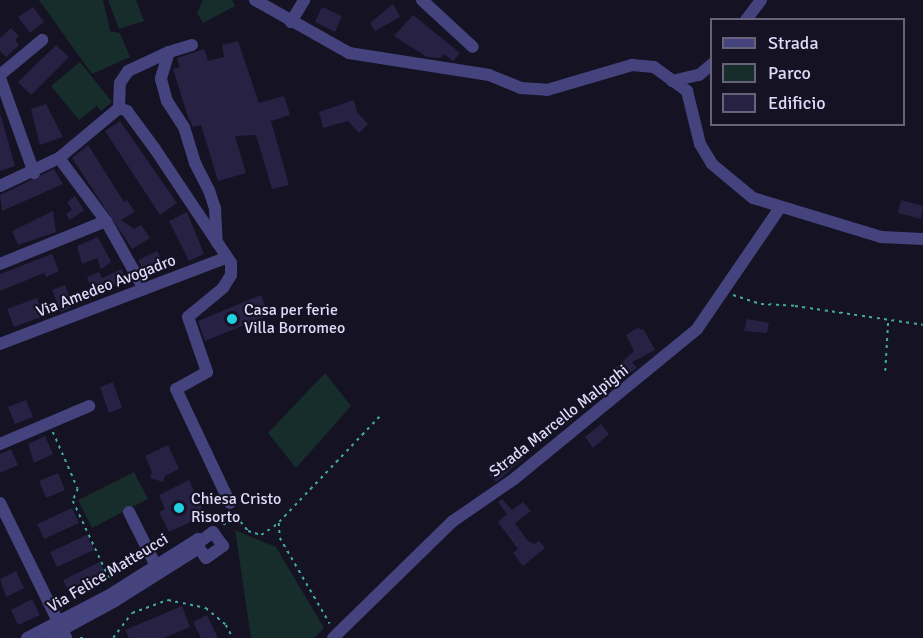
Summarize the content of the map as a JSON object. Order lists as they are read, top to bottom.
{
  "streets": {
    "street": ["Via Amedeo Avogadro", "Strada Marcello Malpighi", "Via Felice Matteucci"]
  },
  "places": ["Casa per ferie Villa Borromeo", "Chiesa Cristo Risorto"],
  "legend": ["Strada", "Parco", "Edificio"]
}
